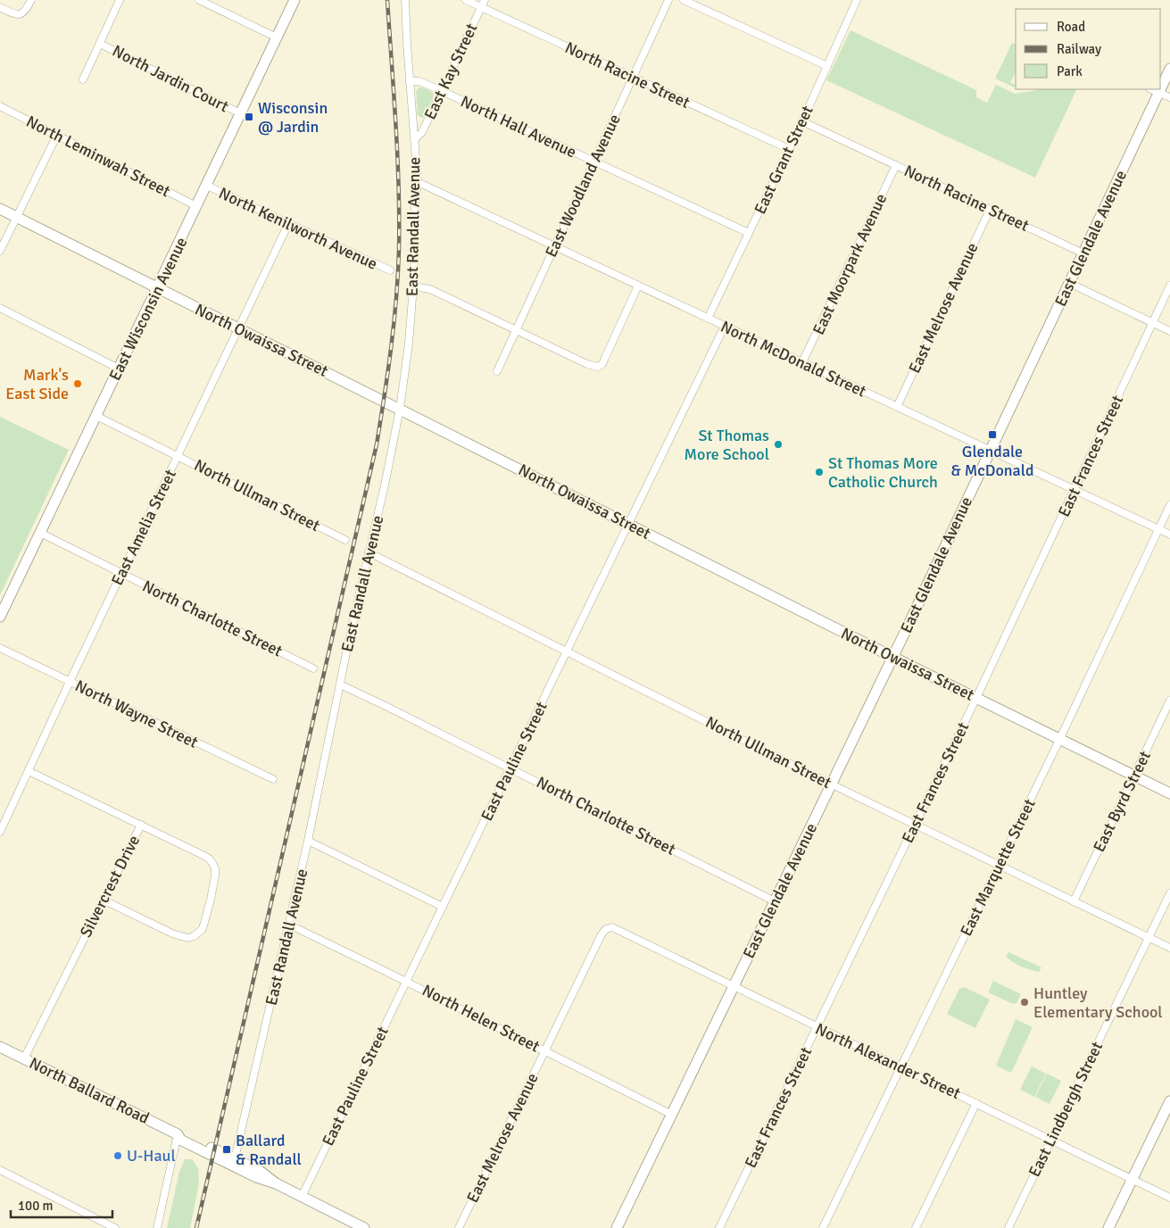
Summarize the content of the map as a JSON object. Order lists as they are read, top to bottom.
{
  "streets": {
    "street": [
      "East Kay Street",
      "North Racine Street",
      "North Jardin Court",
      "North Hall Avenue",
      "North Leminwah Street",
      "East Grant Street",
      "East Woodland Avenue",
      "East Randall Avenue",
      "North Kenilworth Avenue",
      "East Glendale Avenue",
      "East Moorpark Avenue",
      "East Melrose Avenue",
      "East Wisconsin Avenue",
      "North Owaissa Street",
      "North McDonald Street",
      "East Frances Street",
      "North Ullman Street",
      "East Amelia Street",
      "North Charlotte Street",
      "North Wayne Street",
      "East Pauline Street",
      "East Byrd Street",
      "East Marquette Street",
      "Silvercrest Drive",
      "North Helen Street",
      "North Alexander Street",
      "North Ballard Road",
      "East Lindbergh Street"
    ]
  },
  "crossings": [
    ["East Kay Street", "North Racine Street"],
    ["East Kay Street", "North Hall Avenue"],
    ["East Kay Street", "East Randall Avenue"],
    ["North Racine Street", "East Grant Street"],
    ["North Racine Street", "East Woodland Avenue"],
    ["North Racine Street", "East Glendale Avenue"],
    ["North Racine Street", "East Moorpark Avenue"],
    ["North Racine Street", "East Melrose Avenue"],
    ["North Jardin Court", "East Wisconsin Avenue"],
    ["North Hall Avenue", "East Grant Street"],
    ["North Hall Avenue", "East Woodland Avenue"],
    ["North Hall Avenue", "East Randall Avenue"],
    ["North Leminwah Street", "East Wisconsin Avenue"],
    ["East Grant Street", "North McDonald Street"],
    ["East Woodland Avenue", "North McDonald Street"],
    ["East Randall Avenue", "North Owaissa Street"],
    ["East Randall Avenue", "North McDonald Street"],
    ["East Randall Avenue", "North Ullman Street"],
    ["East Randall Avenue", "North Charlotte Street"],
    ["East Randall Avenue", "North Helen Street"],
    ["East Randall Avenue", "North Ballard Road"],
    ["North Kenilworth Avenue", "East Wisconsin Avenue"],
    ["North Kenilworth Avenue", "East Amelia Street"],
    ["East Glendale Avenue", "North Owaissa Street"],
    ["East Glendale Avenue", "North McDonald Street"],
    ["East Glendale Avenue", "North Ullman Street"],
    ["East Glendale Avenue", "North Charlotte Street"],
    ["East Glendale Avenue", "North Helen Street"],
    ["East Glendale Avenue", "North Alexander Street"],
    ["East Moorpark Avenue", "North McDonald Street"],
    ["East Melrose Avenue", "North McDonald Street"],
    ["East Melrose Avenue", "North Helen Street"],
    ["East Melrose Avenue", "North Alexander Street"],
    ["East Wisconsin Avenue", "North Owaissa Street"],
    ["East Wisconsin Avenue", "North Ullman Street"],
    ["East Wisconsin Avenue", "North Charlotte Street"],
    ["North Owaissa Street", "East Frances Street"],
    ["North Owaissa Street", "East Amelia Street"],
    ["North Owaissa Street", "East Pauline Street"],
    ["North Owaissa Street", "East Byrd Street"],
    ["North Owaissa Street", "East Marquette Street"],
    ["North McDonald Street", "East Frances Street"],
    ["North McDonald Street", "East Pauline Street"],
    ["North McDonald Street", "East Marquette Street"],
    ["East Frances Street", "North Ullman Street"],
    ["East Frances Street", "North Alexander Street"],
    ["North Ullman Street", "East Amelia Street"],
    ["North Ullman Street", "East Pauline Street"],
    ["North Ullman Street", "East Byrd Street"],
    ["North Ullman Street", "East Marquette Street"],
    ["North Ullman Street", "East Lindbergh Street"],
    ["East Amelia Street", "North Charlotte Street"],
    ["East Amelia Street", "North Wayne Street"],
    ["East Amelia Street", "Silvercrest Drive"],
    ["North Charlotte Street", "East Pauline Street"],
    ["East Pauline Street", "North Helen Street"],
    ["East Pauline Street", "North Ballard Road"],
    ["East Marquette Street", "North Alexander Street"],
    ["Silvercrest Drive", "North Ballard Road"],
    ["North Alexander Street", "East Lindbergh Street"]
  ],
  "places": {
    "transit": ["Wisconsin @ Jardin", "Glendale & McDonald", "Ballard & Randall"],
    "other": [
      "Mark's East Side",
      "St Thomas More School",
      "St Thomas More Catholic Church",
      "Huntley Elementary School",
      "U-Haul"
    ]
  },
  "legend": ["Road", "Railway", "Park"],
  "scale_bar": "100 m"
}
